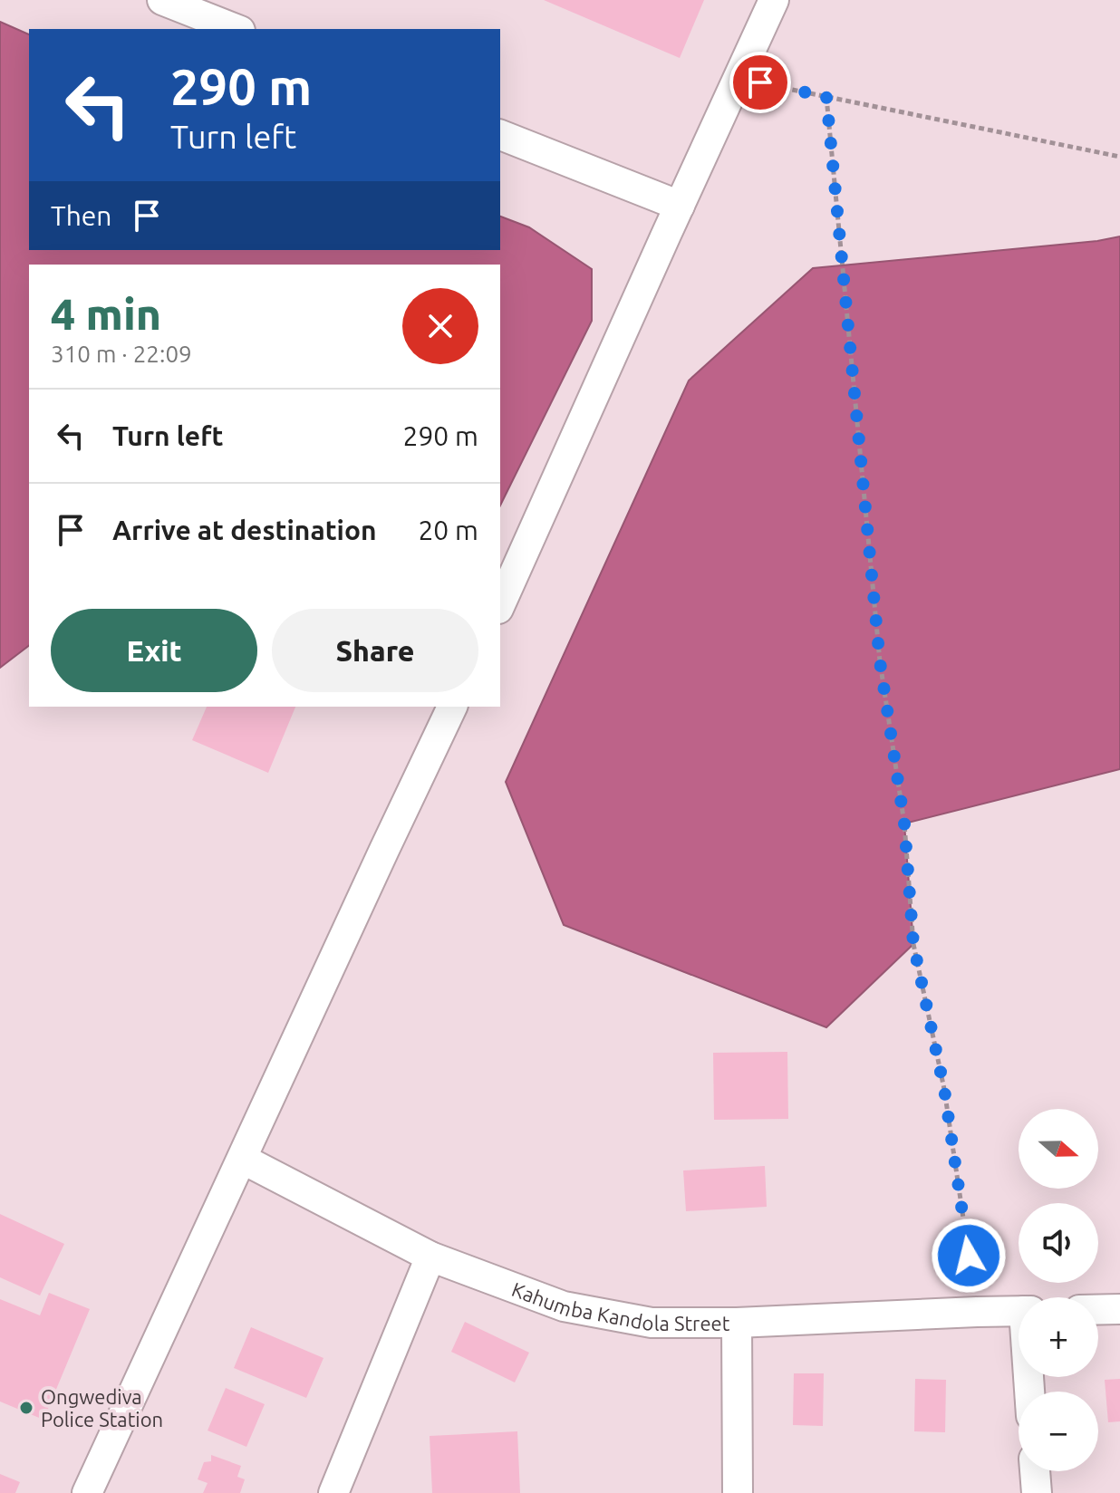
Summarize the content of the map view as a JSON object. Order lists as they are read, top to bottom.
{
  "streets": {
    "street": ["Kahumba Kandola Street"]
  },
  "places": ["Ongwediva Police Station"],
  "north": "right",
  "page": {
    "turn": ["290 m", "Turn left"],
    "then": "Then",
    "heading": ["4 min", "310 m · 22:09"],
    "list": [
      {
        "name": "Turn left",
        "value": "290 m"
      },
      {
        "name": "Arrive at destination",
        "value": "20 m"
      }
    ],
    "buttons": ["Exit", "Share"],
    "map_buttons": ["+", "−"]
  }
}
